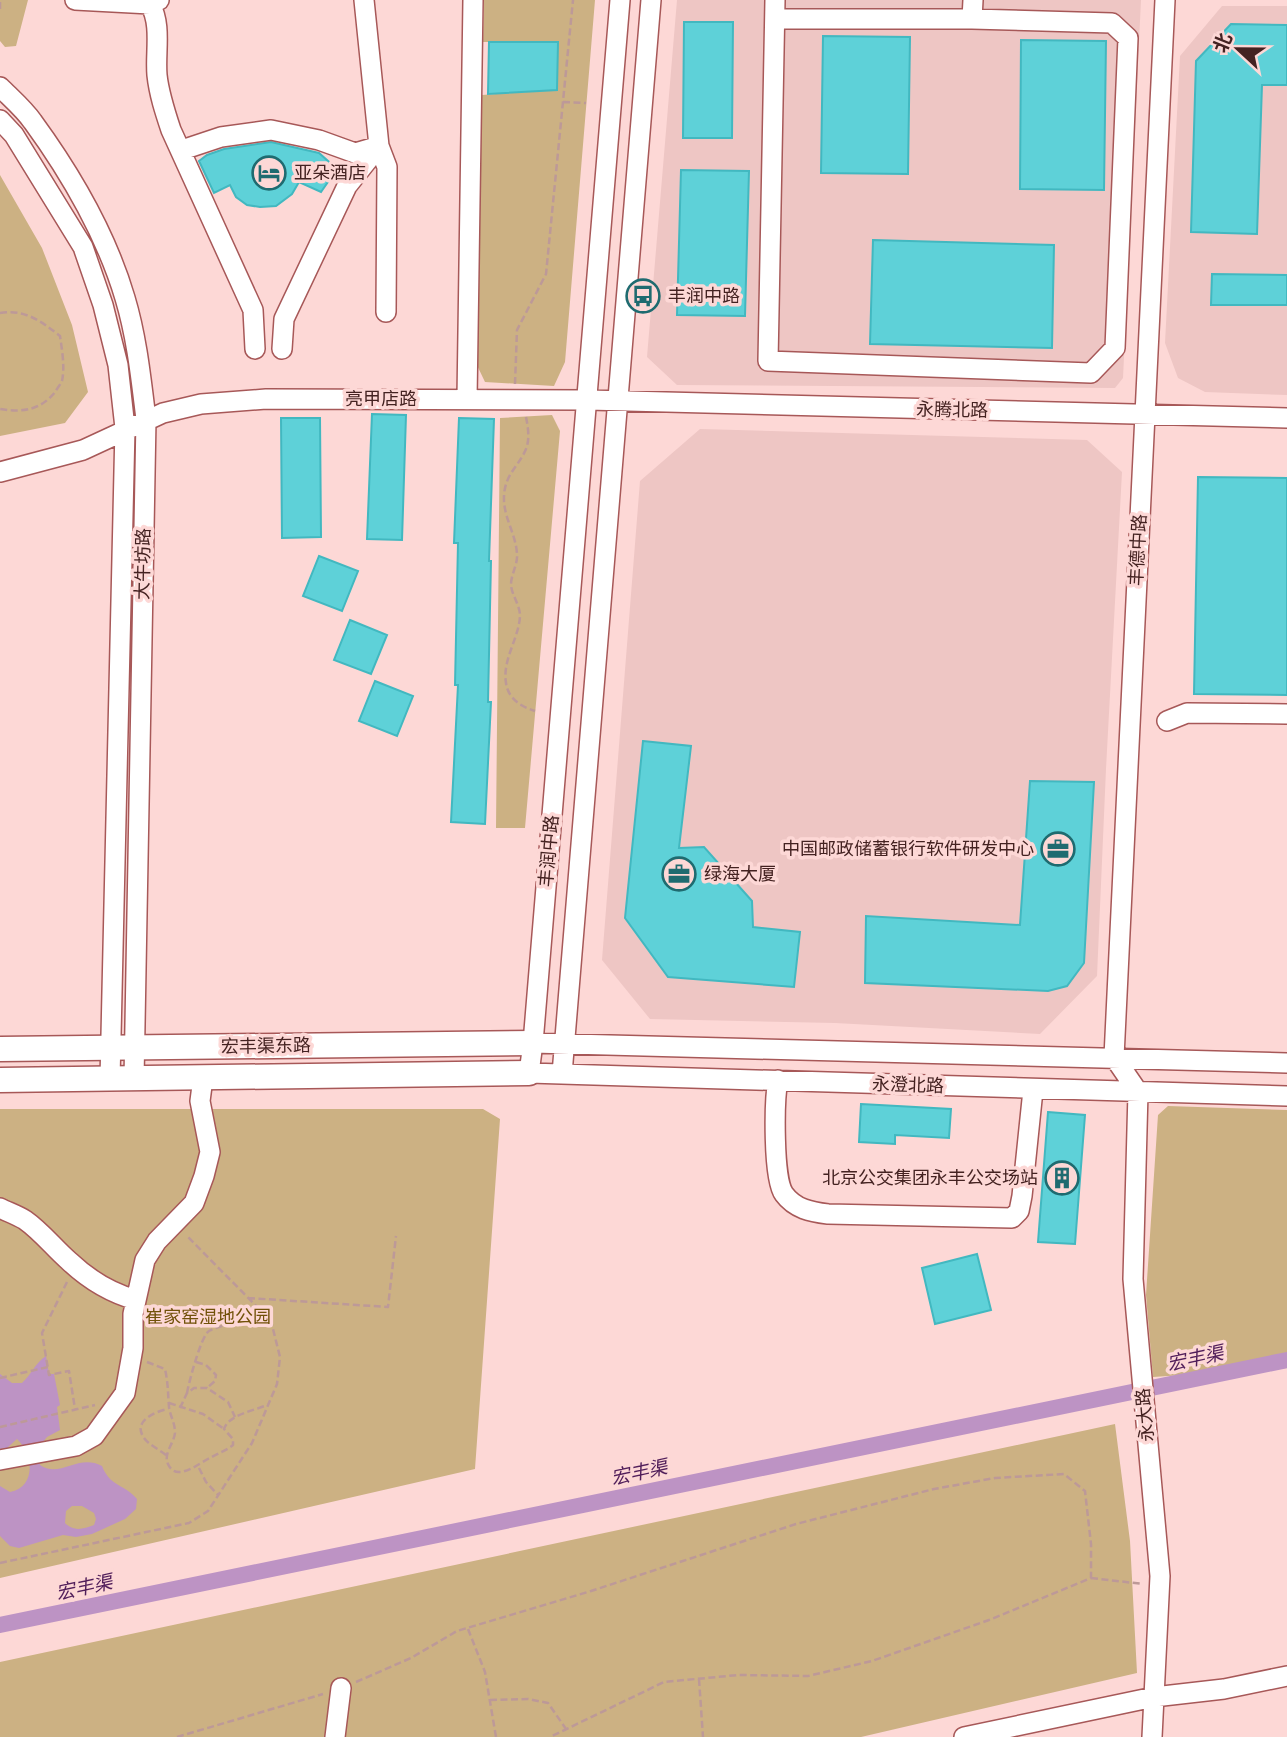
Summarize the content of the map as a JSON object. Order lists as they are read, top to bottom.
{
  "streets": {
    "main road": ["宏丰渠东路"],
    "street": [
      "亮甲店路",
      "永腾北路",
      "丰德中路",
      "大牛坊路",
      "丰润中路",
      "永澄北路",
      "永大路"
    ]
  },
  "crossings": [
    ["亮甲店路", "永腾北路"],
    ["亮甲店路", "大牛坊路"],
    ["亮甲店路", "丰润中路"],
    ["永腾北路", "丰德中路"],
    ["永腾北路", "丰润中路"],
    ["丰德中路", "永澄北路"],
    ["大牛坊路", "宏丰渠东路"],
    ["丰润中路", "宏丰渠东路"],
    ["丰润中路", "永澄北路"],
    ["宏丰渠东路", "永澄北路"],
    ["永澄北路", "永大路"]
  ],
  "water": ["宏丰渠"],
  "parks": ["崔家窑湿地公园"],
  "places": {
    "hotel": ["亚朵酒店"],
    "bus stop": ["丰润中路"],
    "office": ["中国邮政储蓄银行软件研发中心", "绿海大厦"],
    "building": ["北京公交集团永丰公交场站"]
  },
  "north": "left"
}
